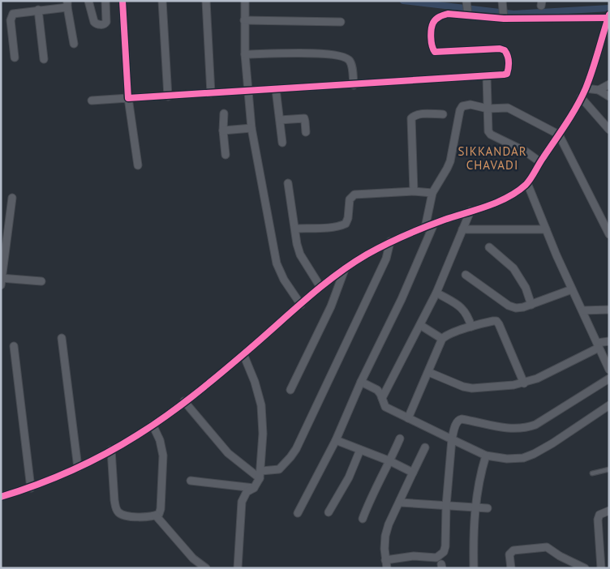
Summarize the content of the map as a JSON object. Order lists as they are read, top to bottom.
{
  "districts": ["SIKKANDAR CHAVADI"]
}
